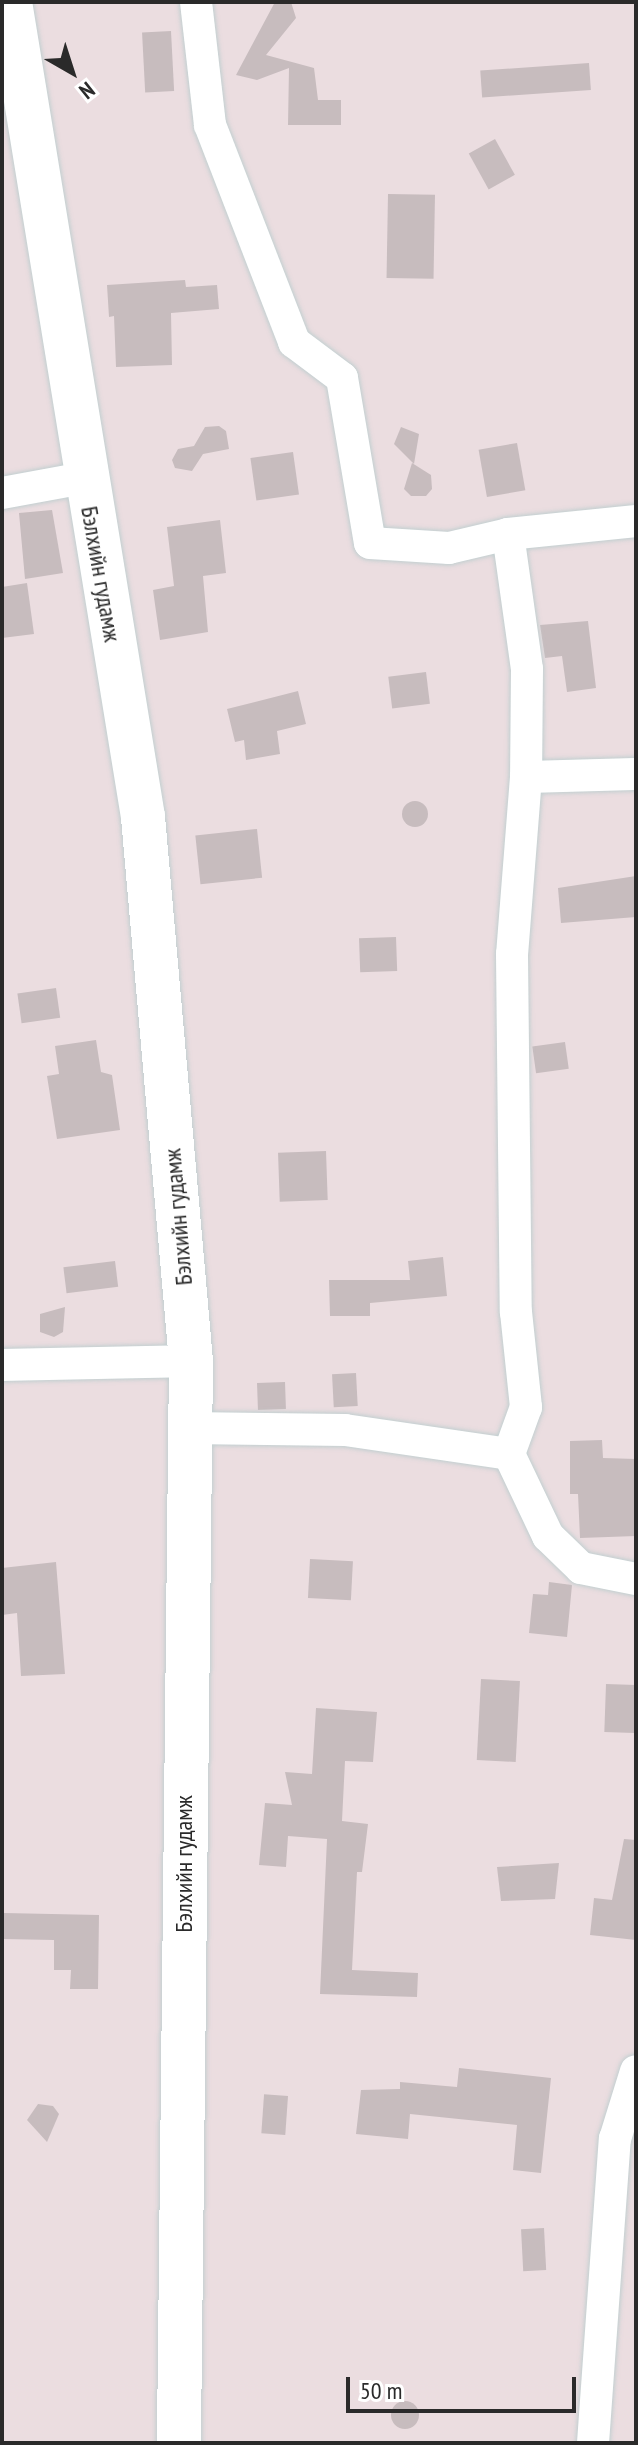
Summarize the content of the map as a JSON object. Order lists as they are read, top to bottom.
{
  "streets": {
    "main road": ["Бэлхийн гудамж"]
  },
  "scale_bar": "50 m",
  "north": "bottom right"
}
